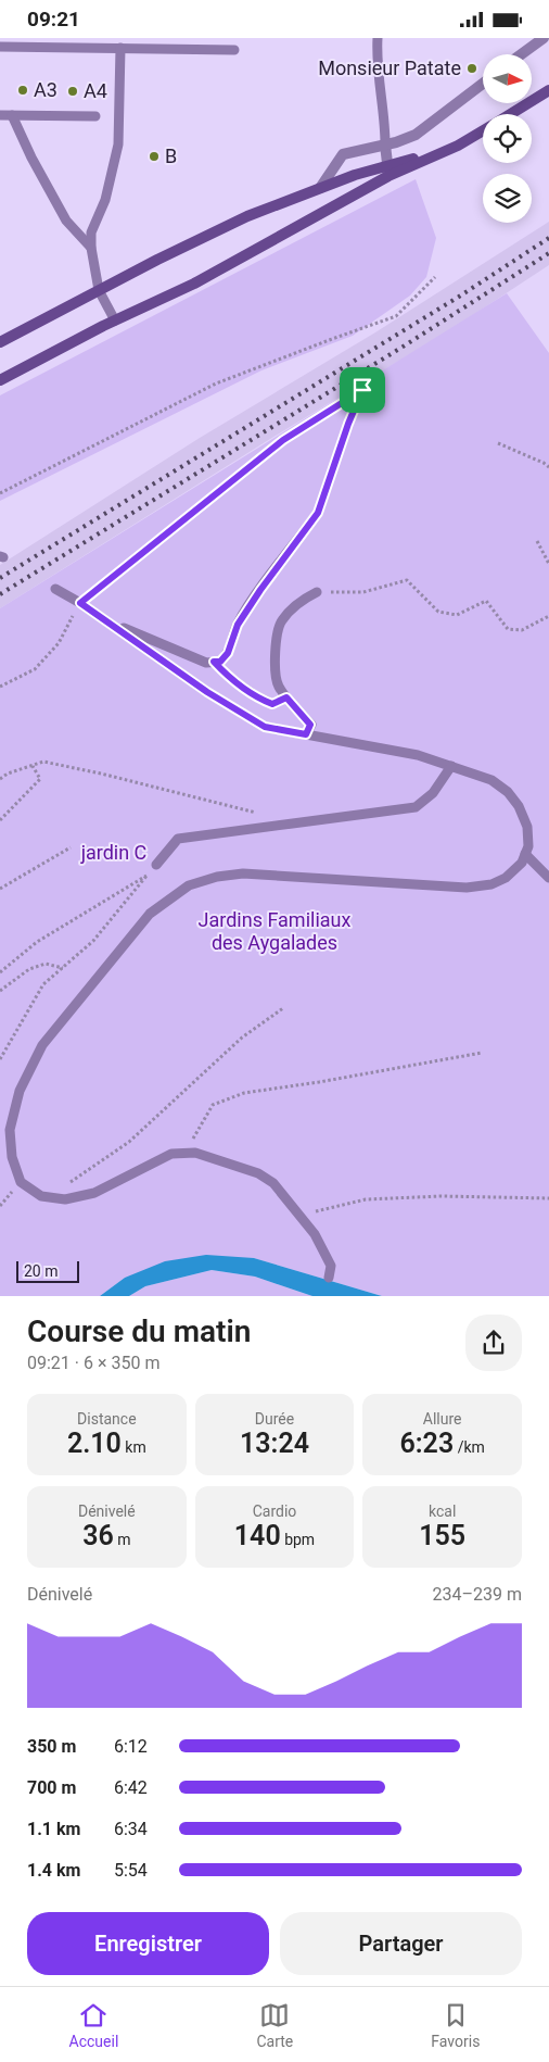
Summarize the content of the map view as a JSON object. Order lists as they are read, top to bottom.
{
  "parks": ["jardin C", "Jardins Familiaux des Aygalades"],
  "places": [
    "Monsieur Patate",
    "A3",
    "A4",
    "B"
  ],
  "scale_bar": "20 m",
  "north": "right",
  "page": {
    "status": "09:21",
    "scale": "20 m",
    "heading": ["Course du matin", "09:21 · 6 × 350 m"],
    "stats": [
      ["Distance", "2.10 km"],
      ["Durée", "13:24"],
      ["Allure", "6:23 /km"],
      ["Dénivelé", "36 m"],
      ["Cardio", "140 bpm"],
      ["kcal", "155"]
    ],
    "chart": ["Dénivelé", "234–239 m"],
    "list": [
      {
        "name": "350 m",
        "note": "6:12"
      },
      {
        "name": "700 m",
        "note": "6:42"
      },
      {
        "name": "1.1 km",
        "note": "6:34"
      },
      {
        "name": "1.4 km",
        "note": "5:54"
      }
    ],
    "buttons": ["Enregistrer", "Partager"],
    "tabs": ["Accueil", "Carte", "Favoris"]
  }
}
